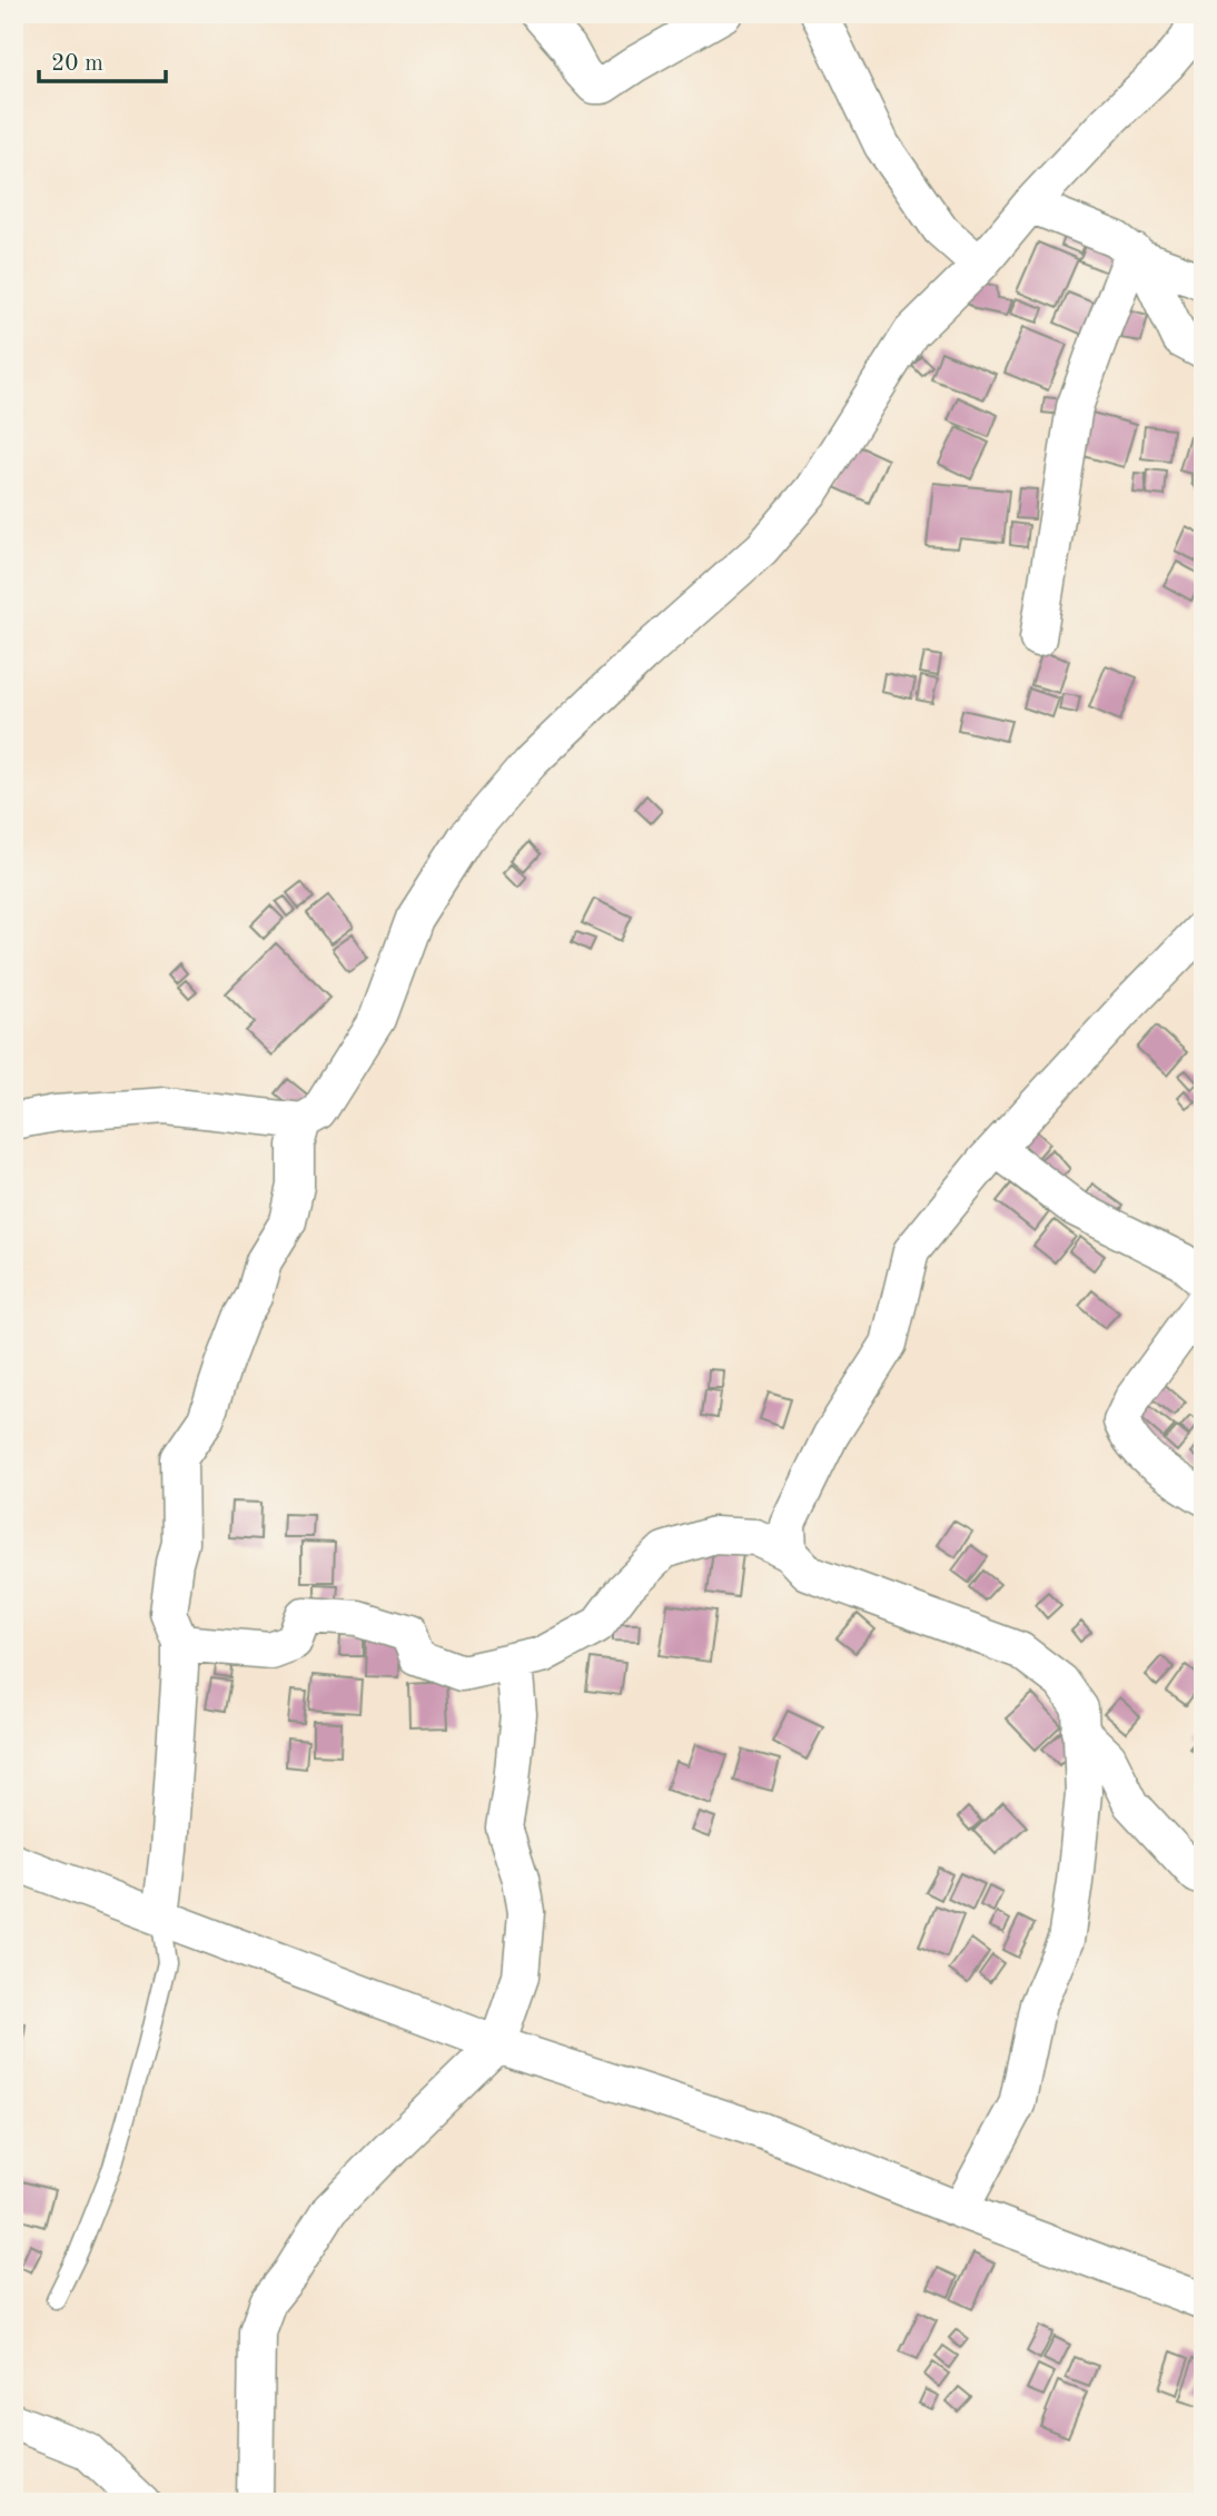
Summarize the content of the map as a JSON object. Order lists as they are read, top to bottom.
{
  "scale_bar": "20 m"
}
